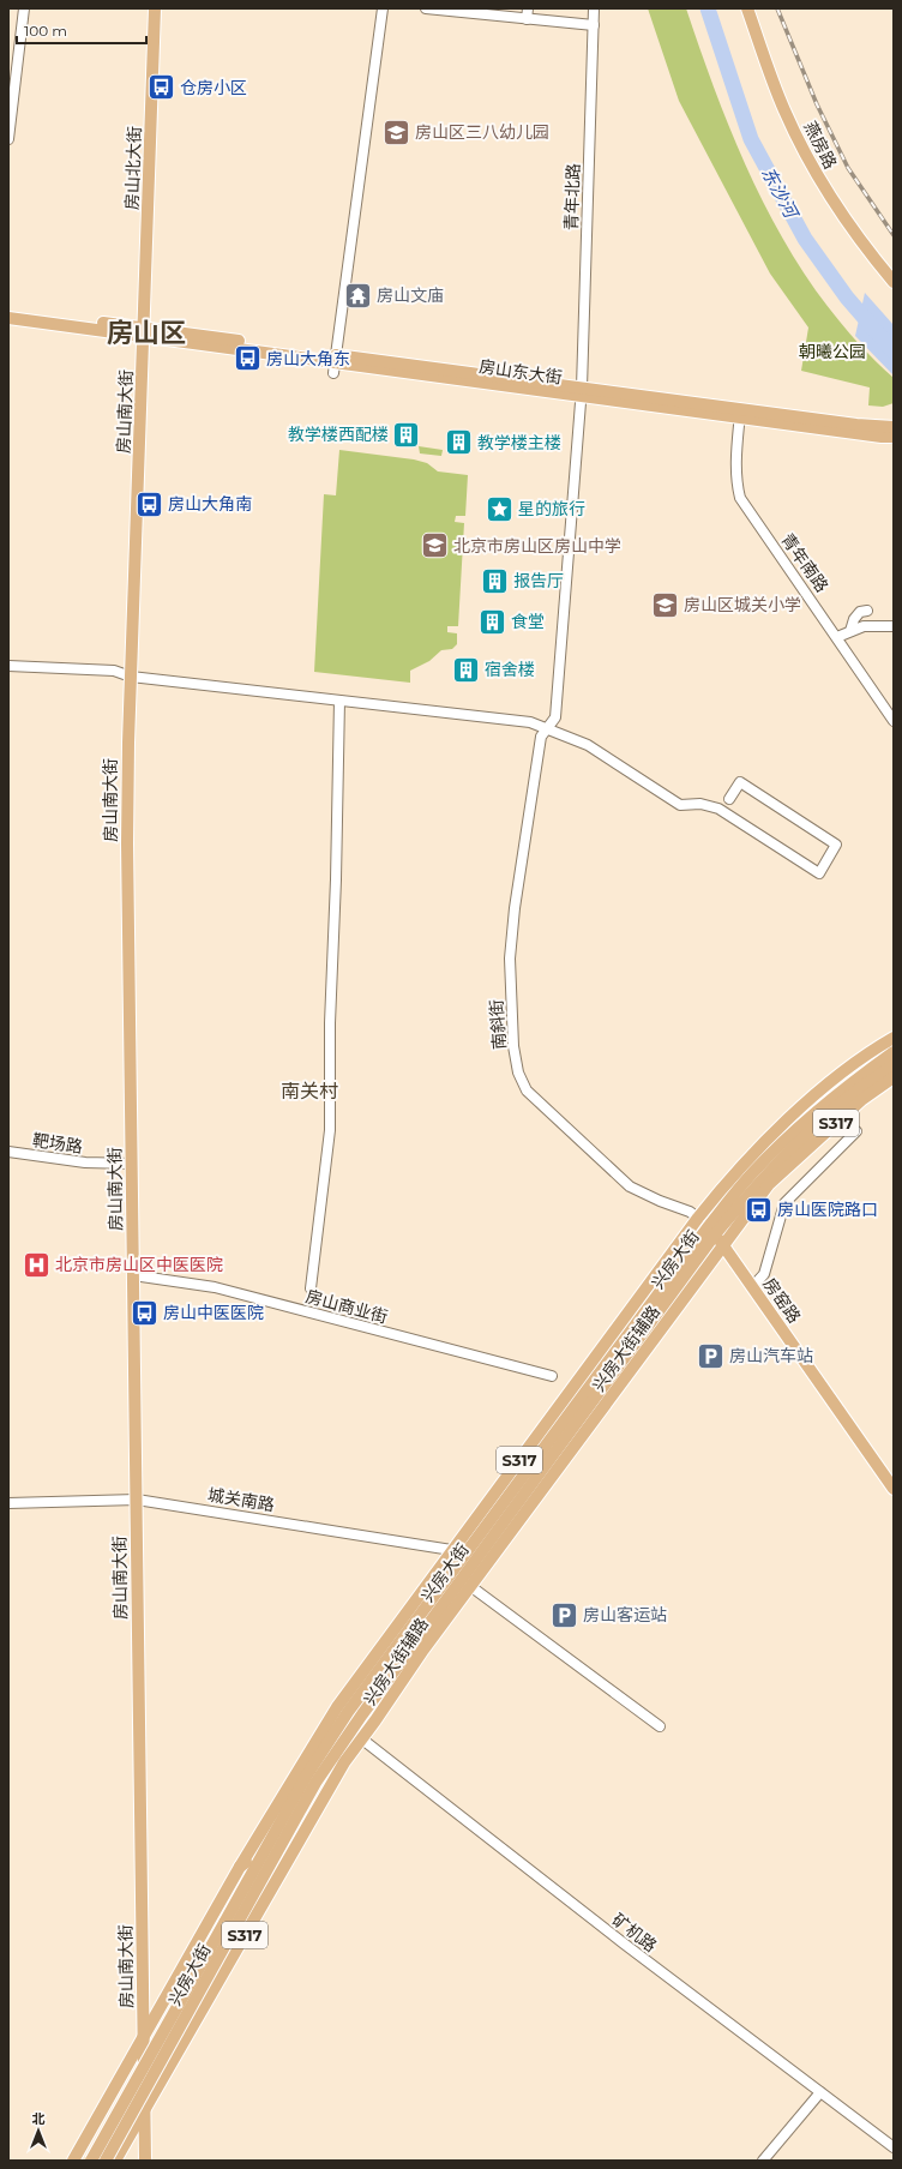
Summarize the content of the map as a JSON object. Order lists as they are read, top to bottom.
{
  "streets": {
    "main road": [
      "燕房路",
      "房山北大街",
      "房山东大街",
      "房山南大街",
      "S317",
      "兴房大街",
      "房窑路",
      "兴房大街辅路"
    ],
    "street": [
      "青年北路",
      "青年南路",
      "南斜街",
      "靶场路",
      "房山商业街",
      "城关南路",
      "矿机路"
    ]
  },
  "crossings": [
    ["房山北大街", "房山东大街"],
    ["房山北大街", "房山南大街"],
    ["青年北路", "房山东大街"],
    ["青年北路", "南斜街"],
    ["房山东大街", "房山南大街"],
    ["房山东大街", "青年南路"],
    ["房山南大街", "S317"],
    ["房山南大街", "靶场路"],
    ["房山南大街", "兴房大街"],
    ["房山南大街", "房山商业街"],
    ["房山南大街", "兴房大街辅路"],
    ["房山南大街", "城关南路"],
    ["南斜街", "兴房大街"],
    ["南斜街", "房窑路"],
    ["S317", "兴房大街辅路"],
    ["兴房大街", "房窑路"],
    ["兴房大街", "城关南路"],
    ["房窑路", "兴房大街辅路"],
    ["兴房大街辅路", "矿机路"]
  ],
  "districts": ["房山区", "南关村"],
  "water": ["东沙河"],
  "parks": ["朝曦公园"],
  "places": {
    "bus stop": [
      "仓房小区",
      "房山大角东",
      "房山大角南",
      "房山医院路口",
      "房山中医医院"
    ],
    "school or university": ["房山区三八幼儿园", "北京市房山区房山中学", "房山区城关小学"],
    "temple": ["房山文庙"],
    "building": [
      "教学楼西配楼",
      "教学楼主楼",
      "报告厅",
      "食堂",
      "宿舍楼"
    ],
    "place": ["星的旅行"],
    "hospital": ["北京市房山区中医医院"],
    "parking": ["房山汽车站", "房山客运站"]
  },
  "scale_bar": "100 m",
  "north": "top"
}
